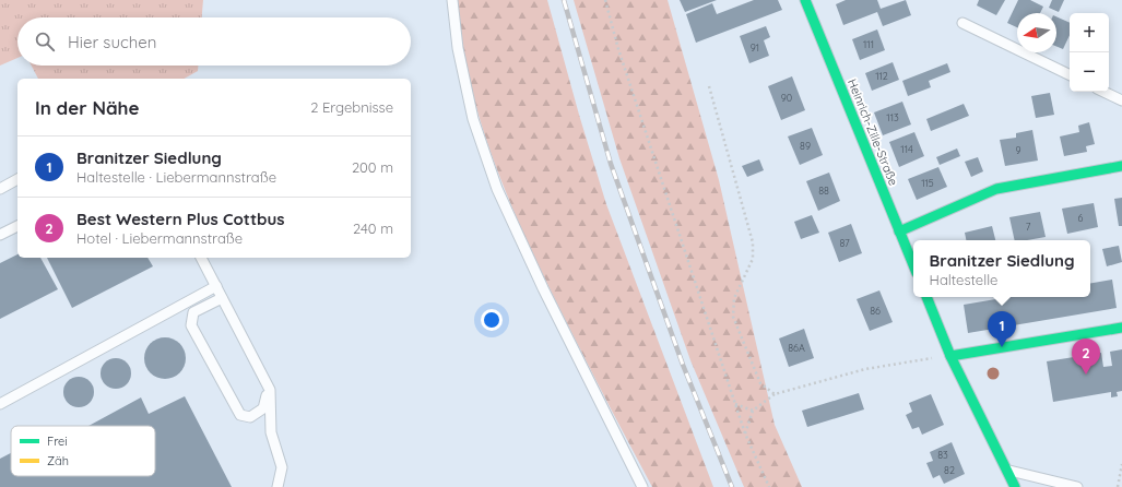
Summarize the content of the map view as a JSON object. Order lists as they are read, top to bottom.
{
  "streets": {
    "street": ["Heinrich-Zille-Straße"]
  },
  "house_numbers": [
    "111",
    "91",
    "112",
    "90",
    "113",
    "89",
    "114",
    "9",
    "115",
    "88",
    "6",
    "7",
    "87",
    "86",
    "86A",
    "83",
    "82"
  ],
  "legend": ["Frei", "Zäh"],
  "north": "left",
  "page": {
    "map_buttons": ["+", "−"],
    "search": "Hier suchen",
    "heading": ["In der Nähe", "2 Ergebnisse"],
    "list": [
      {
        "mark": "1",
        "name": "Branitzer Siedlung",
        "note": "Haltestelle · Liebermannstraße",
        "value": "200 m"
      },
      {
        "mark": "2",
        "name": "Best Western Plus Cottbus",
        "note": "Hotel · Liebermannstraße",
        "value": "240 m"
      }
    ],
    "popup": ["Branitzer Siedlung", "Haltestelle"],
    "pins": ["1", "2"]
  }
}
